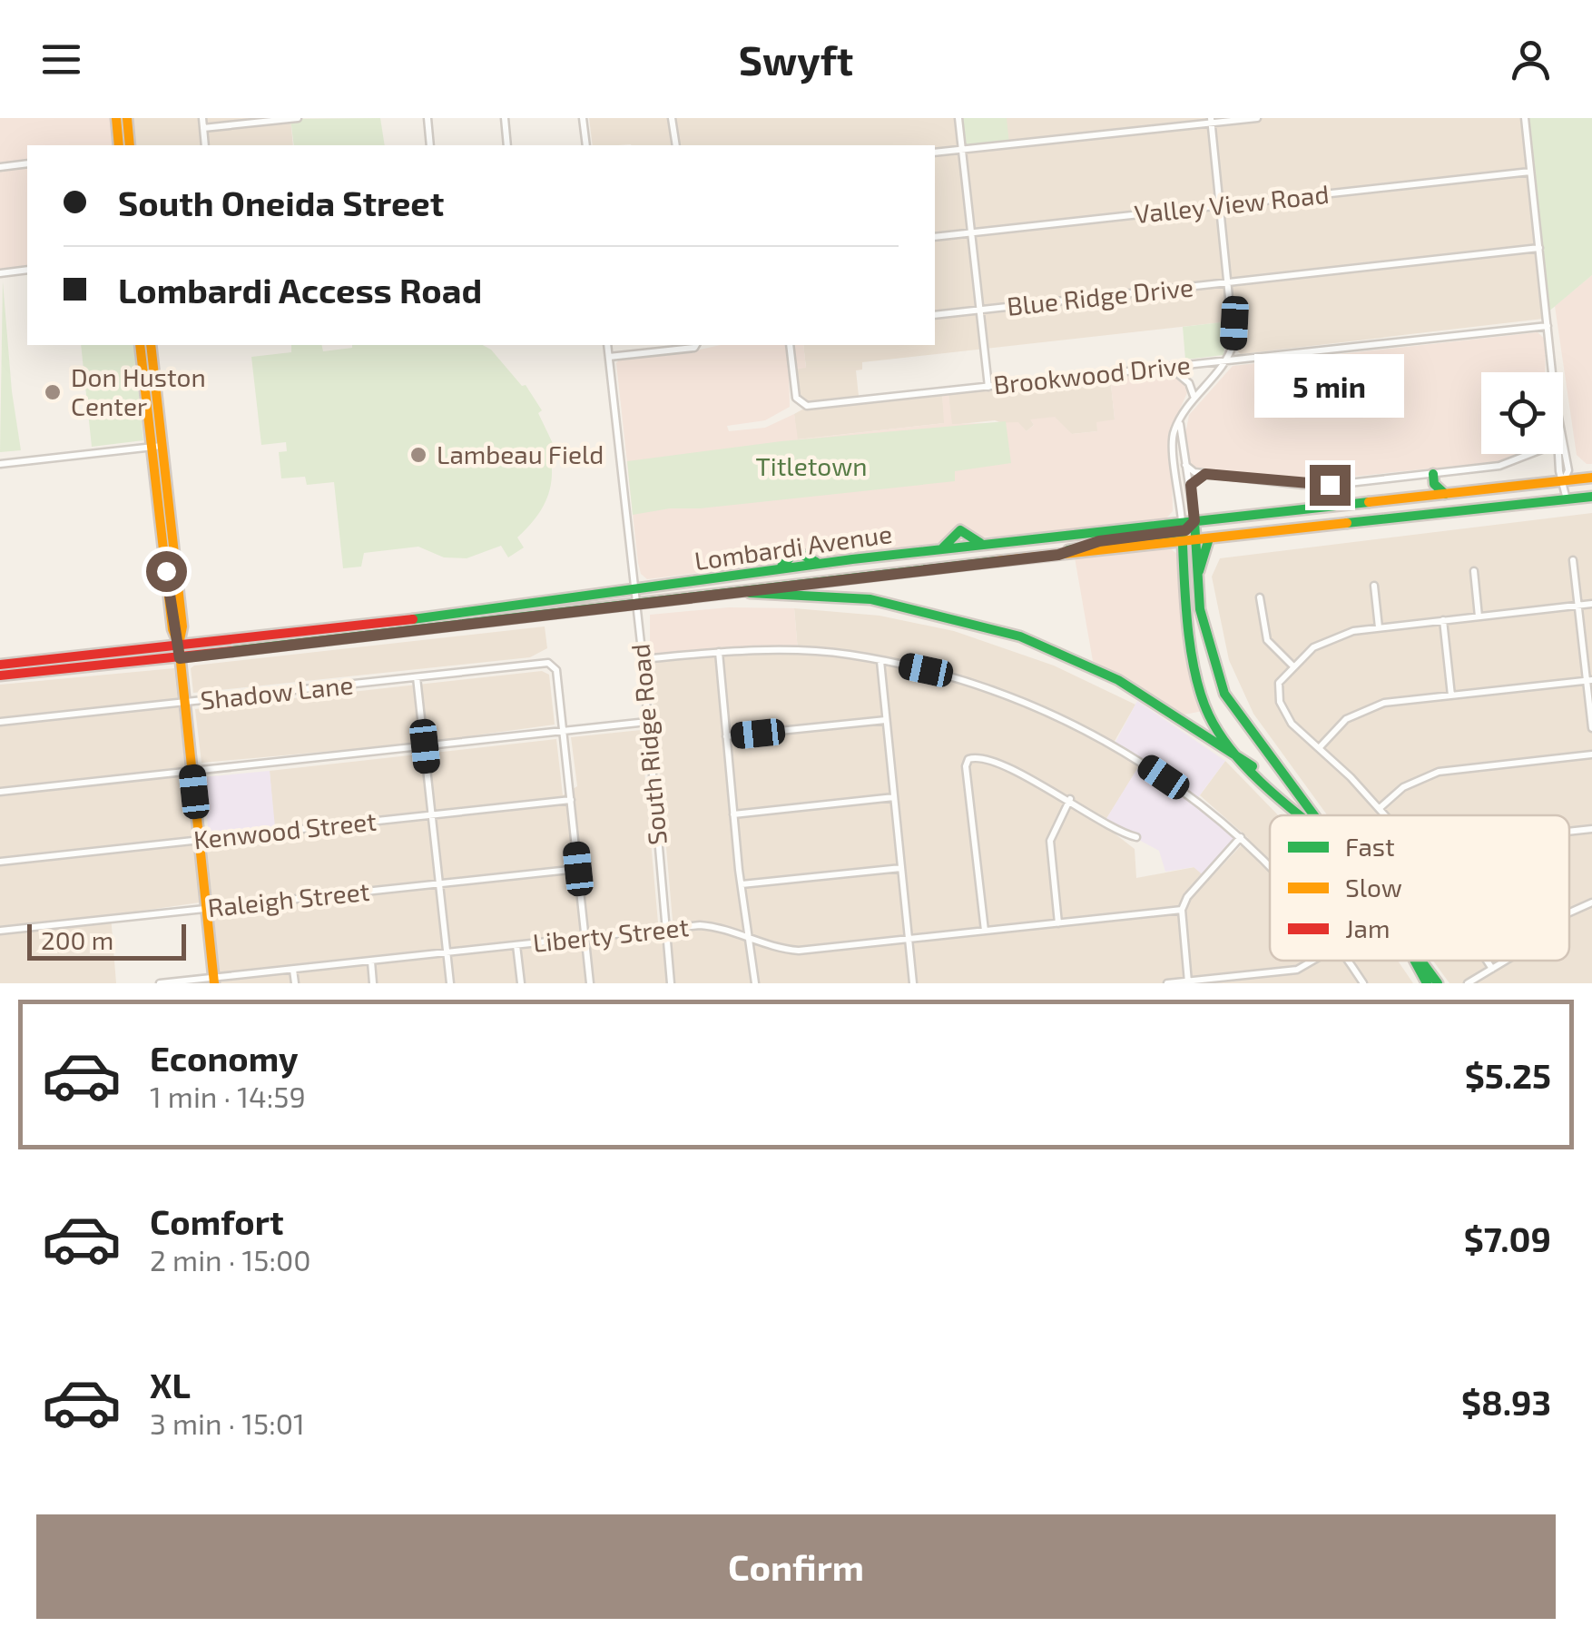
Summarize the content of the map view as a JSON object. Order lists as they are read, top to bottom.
{
  "streets": {
    "main road": ["Lombardi Avenue"],
    "street": [
      "Valley View Road",
      "Blue Ridge Drive",
      "Brookwood Drive",
      "Shadow Lane",
      "South Ridge Road",
      "Kenwood Street",
      "Raleigh Street",
      "Liberty Street"
    ]
  },
  "crossings": [
    ["Lombardi Avenue", "South Ridge Road"],
    ["South Ridge Road", "Liberty Street"]
  ],
  "parks": ["Titletown"],
  "places": ["Don Huston Center", "Lambeau Field"],
  "legend": ["Fast", "Slow", "Jam"],
  "scale_bar": "200 m",
  "page": {
    "header": "Swyft",
    "banner": ["South Oneida Street", "Lombardi Access Road"],
    "bubble": "5 min",
    "scale": "200 m",
    "list": [
      {
        "name": "Economy",
        "note": "1 min · 14:59",
        "value": "$5.25"
      },
      {
        "name": "Comfort",
        "note": "2 min · 15:00",
        "value": "$7.09"
      },
      {
        "name": "XL",
        "note": "3 min · 15:01",
        "value": "$8.93"
      }
    ],
    "buttons": "Confirm"
  }
}
